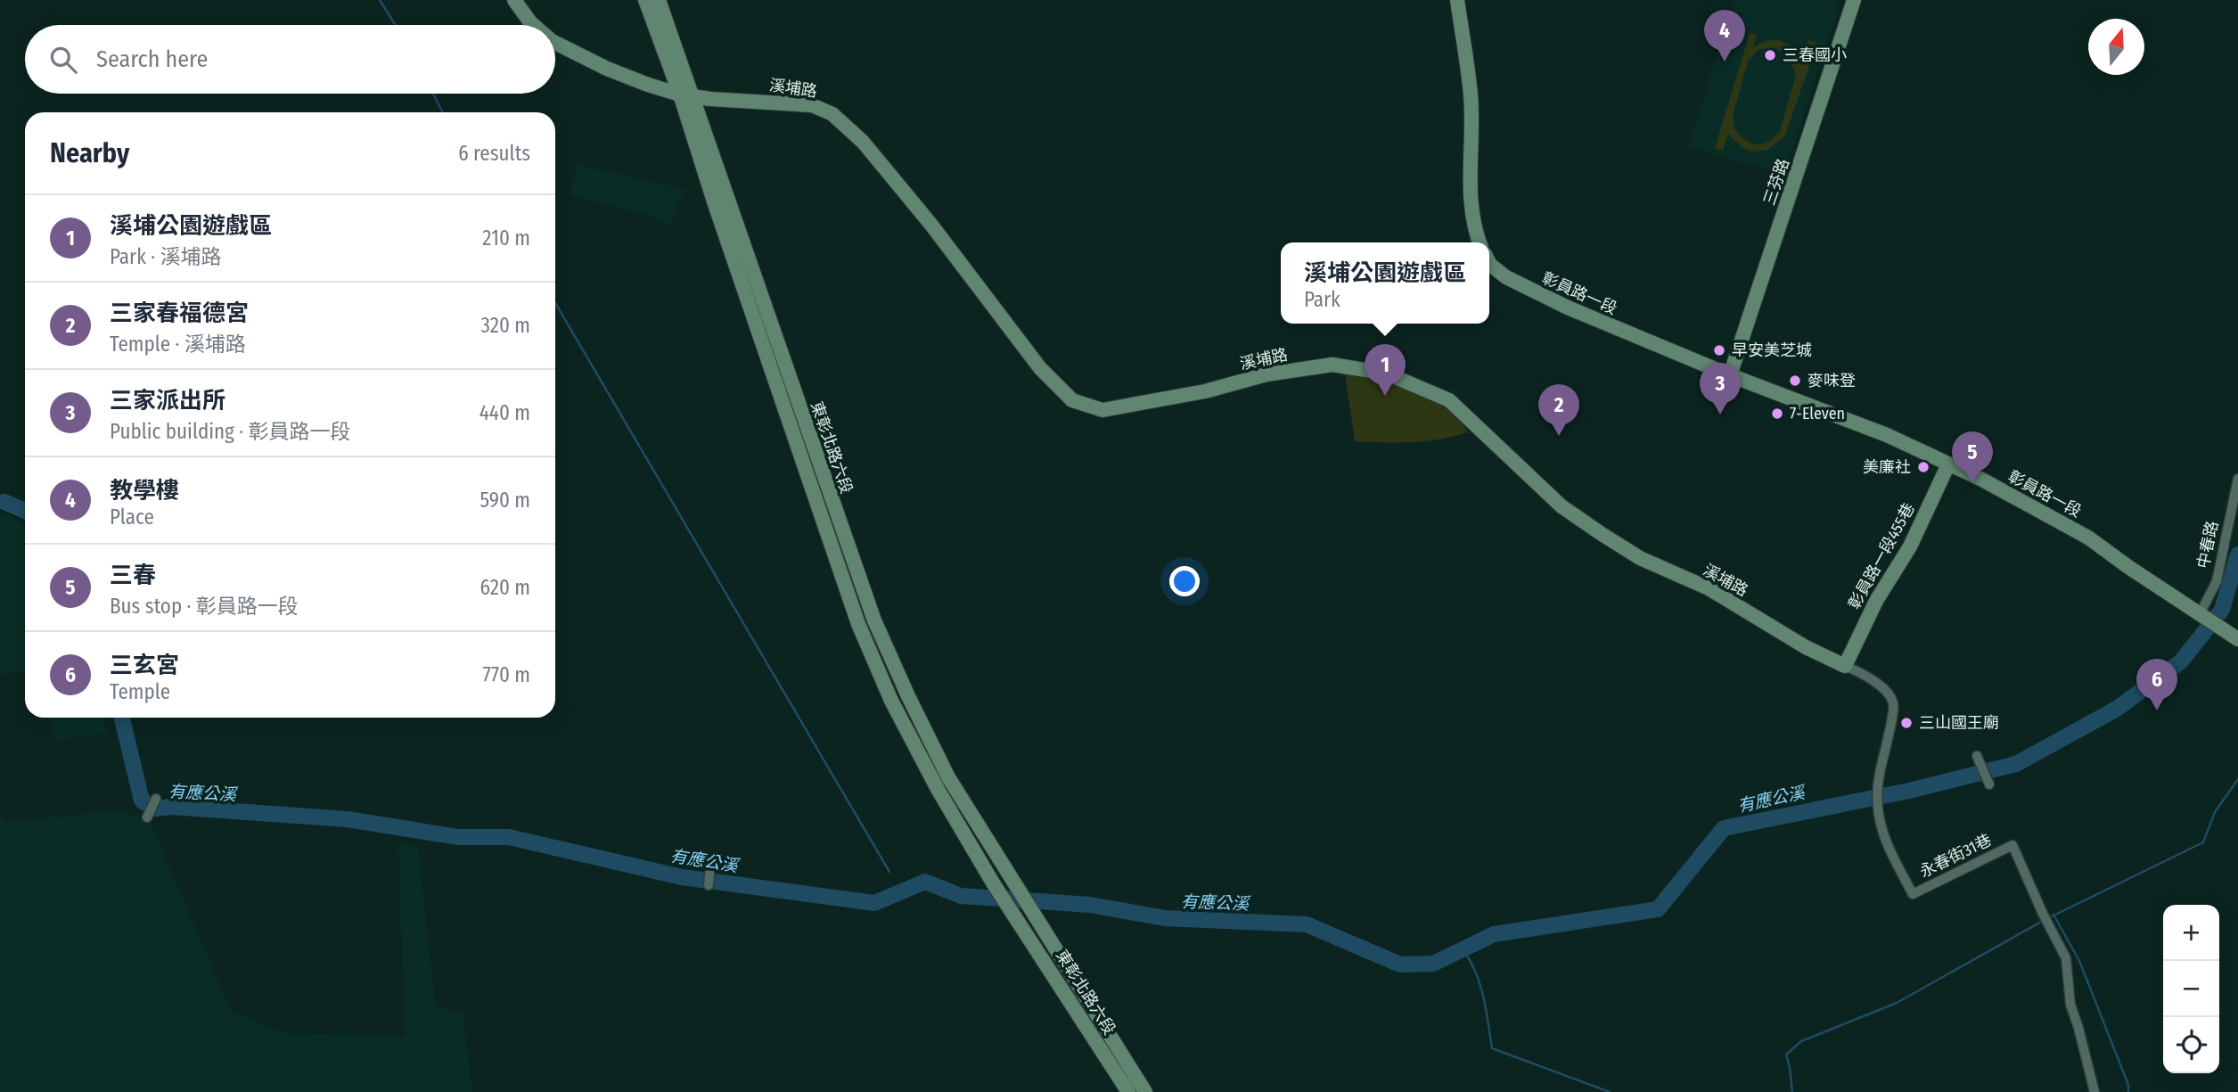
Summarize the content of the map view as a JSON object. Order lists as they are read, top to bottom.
{
  "streets": {
    "street": [
      "溪埔路",
      "三芬路",
      "彰員路一段",
      "東彰北路六段",
      "中春路",
      "彰員路一段455巷",
      "永春街31巷"
    ]
  },
  "crossings": [
    ["溪埔路", "東彰北路六段"],
    ["溪埔路", "彰員路一段455巷"],
    ["溪埔路", "永春街31巷"],
    ["三芬路", "彰員路一段"],
    ["彰員路一段", "中春路"],
    ["彰員路一段", "彰員路一段455巷"]
  ],
  "water": ["有應公溪"],
  "places": [
    "三春國小",
    "早安美芝城",
    "麥味登",
    "7-Eleven",
    "美廉社",
    "三山國王廟"
  ],
  "north": "top",
  "page": {
    "pins": [
      "4",
      "1",
      "3",
      "2",
      "5",
      "6"
    ],
    "search": "Search here",
    "heading": ["Nearby", "6 results"],
    "list": [
      {
        "mark": "1",
        "name": "溪埔公園遊戲區",
        "note": "Park · 溪埔路",
        "value": "210 m"
      },
      {
        "mark": "2",
        "name": "三家春福德宮",
        "note": "Temple · 溪埔路",
        "value": "320 m"
      },
      {
        "mark": "3",
        "name": "三家派出所",
        "note": "Public building · 彰員路一段",
        "value": "440 m"
      },
      {
        "mark": "4",
        "name": "教學樓",
        "note": "Place",
        "value": "590 m"
      },
      {
        "mark": "5",
        "name": "三春",
        "note": "Bus stop · 彰員路一段",
        "value": "620 m"
      },
      {
        "mark": "6",
        "name": "三玄宮",
        "note": "Temple",
        "value": "770 m"
      }
    ],
    "popup": ["溪埔公園遊戲區", "Park"],
    "map_buttons": ["+", "−"]
  }
}
